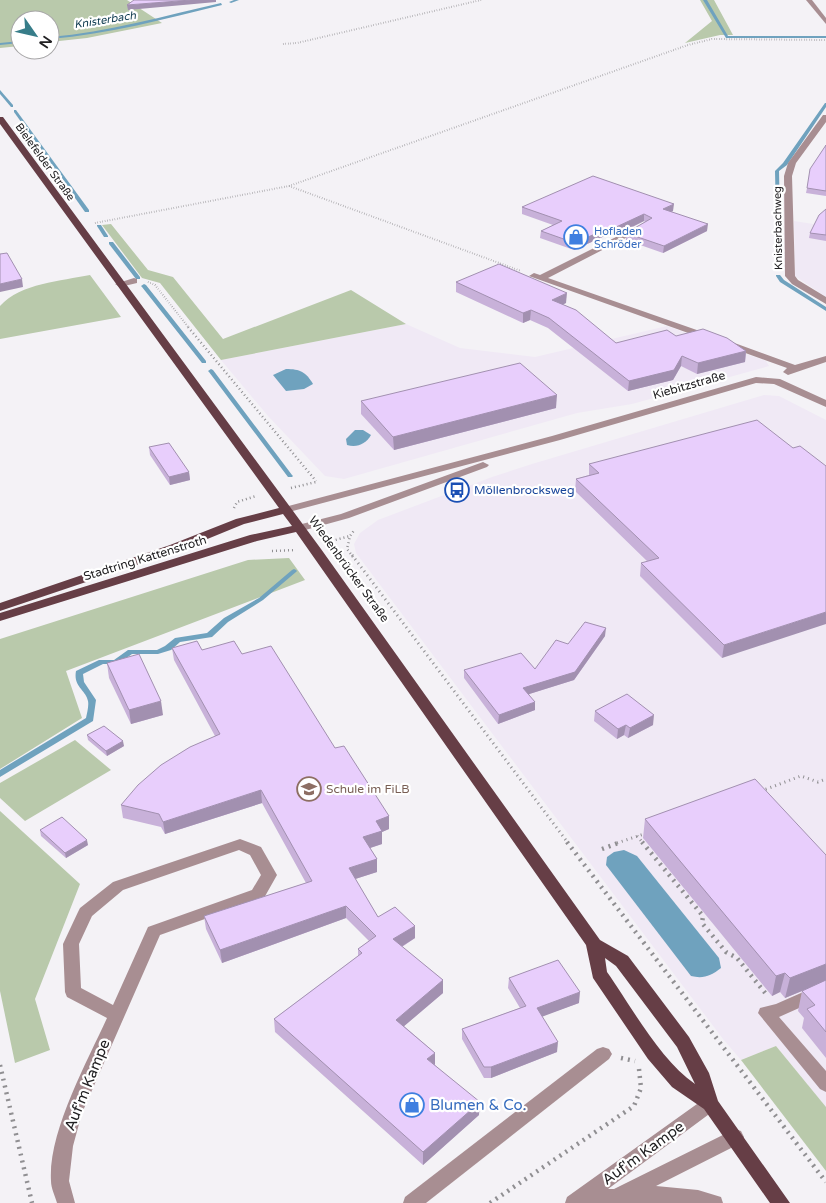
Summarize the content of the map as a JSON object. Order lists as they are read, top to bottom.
{
  "streets": {
    "main road": ["Bielefelder Straße", "Stadtring Kattenstroth", "Wiedenbrücker Straße"],
    "street": ["Knisterbachweg", "Kiebitzstraße", "Auf'm Kampe"]
  },
  "crossings": [
    ["Bielefelder Straße", "Wiedenbrücker Straße"],
    ["Kiebitzstraße", "Stadtring Kattenstroth"],
    ["Kiebitzstraße", "Wiedenbrücker Straße"],
    ["Stadtring Kattenstroth", "Wiedenbrücker Straße"],
    ["Wiedenbrücker Straße", "Auf'm Kampe"]
  ],
  "water": ["Knisterbach"],
  "places": {
    "shop": ["Hofladen Schröder", "Blumen & Co."],
    "bus stop": ["Möllenbrocksweg"],
    "school or university": ["Schule im FiLB"]
  },
  "north": "bottom right"
}
